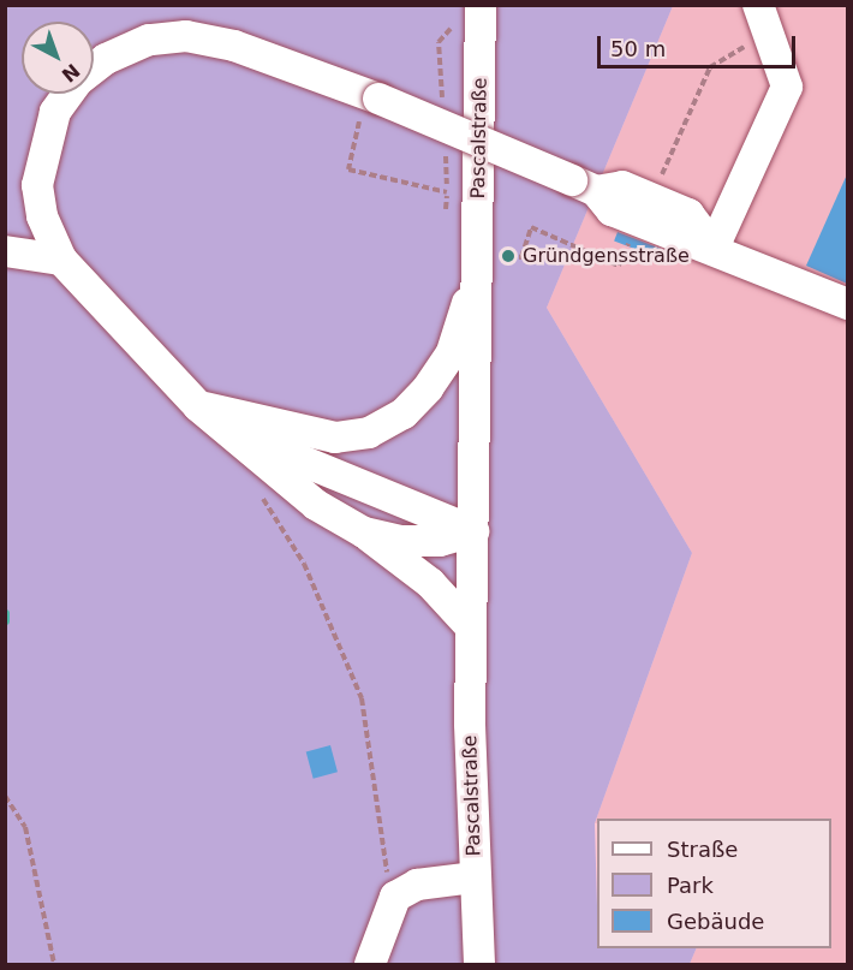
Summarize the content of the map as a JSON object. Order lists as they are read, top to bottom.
{
  "streets": {
    "street": ["Pascalstraße"]
  },
  "places": ["Gründgensstraße"],
  "legend": ["Straße", "Park", "Gebäude"],
  "scale_bar": "50 m",
  "north": "bottom right"
}
